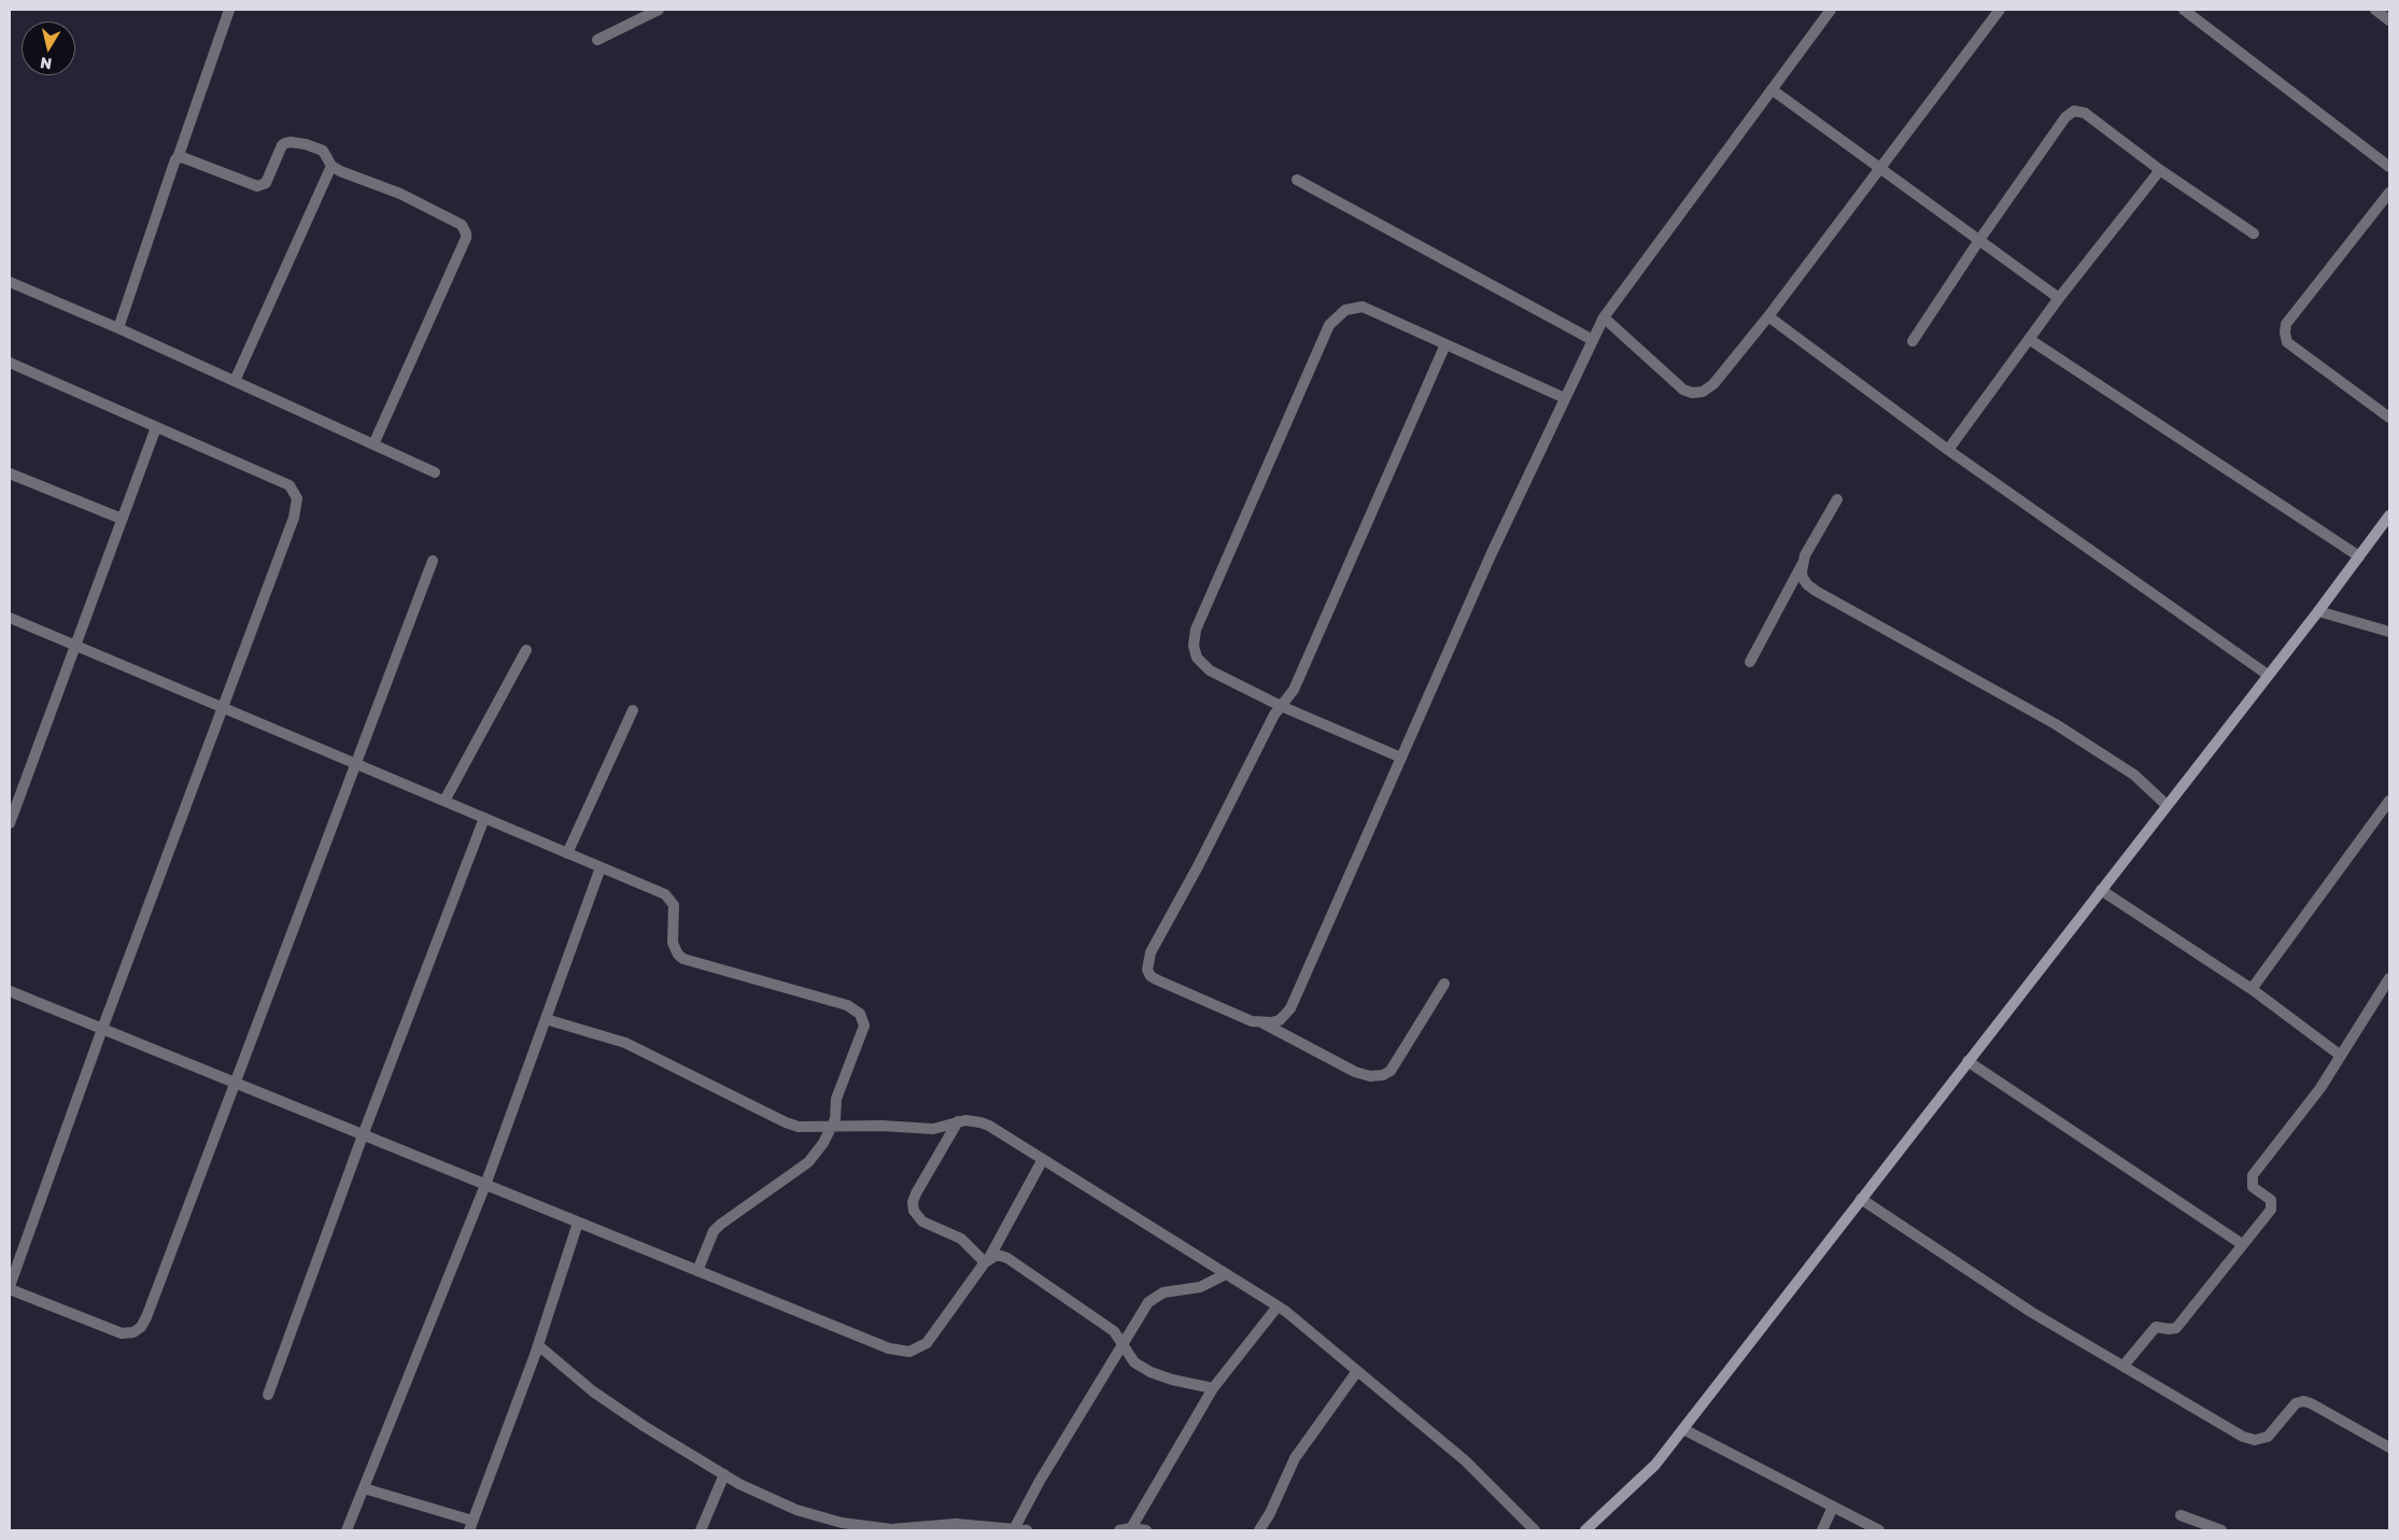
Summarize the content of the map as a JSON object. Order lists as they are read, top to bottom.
{
  "north": "bottom"
}
